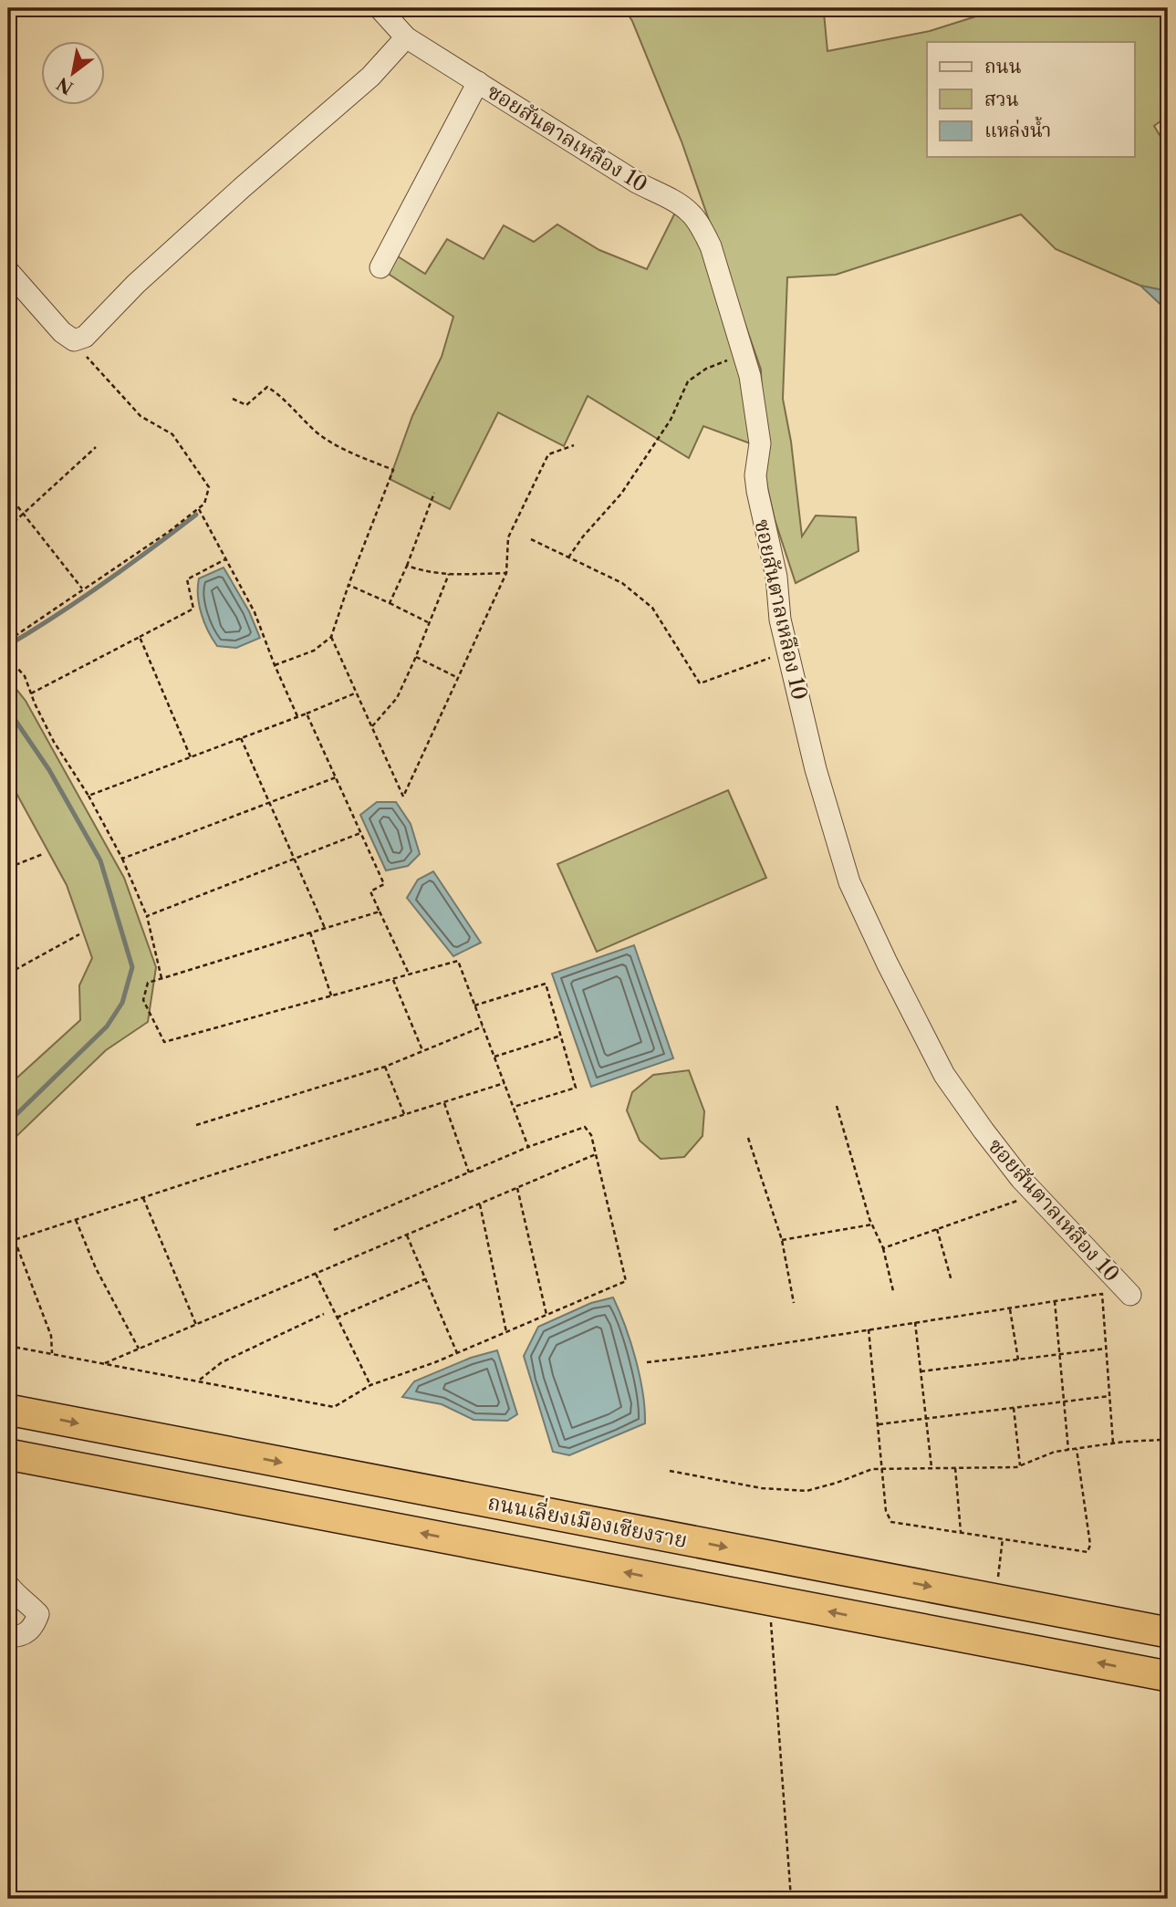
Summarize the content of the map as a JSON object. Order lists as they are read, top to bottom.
{
  "streets": {
    "highway": ["ถนนเลี่ยงเมืองเชียงราย"],
    "street": ["ซอยสันตาลเหลือง 10"]
  },
  "legend": ["ถนน", "สวน", "แหล่งน้ำ"],
  "north": "bottom left"
}
